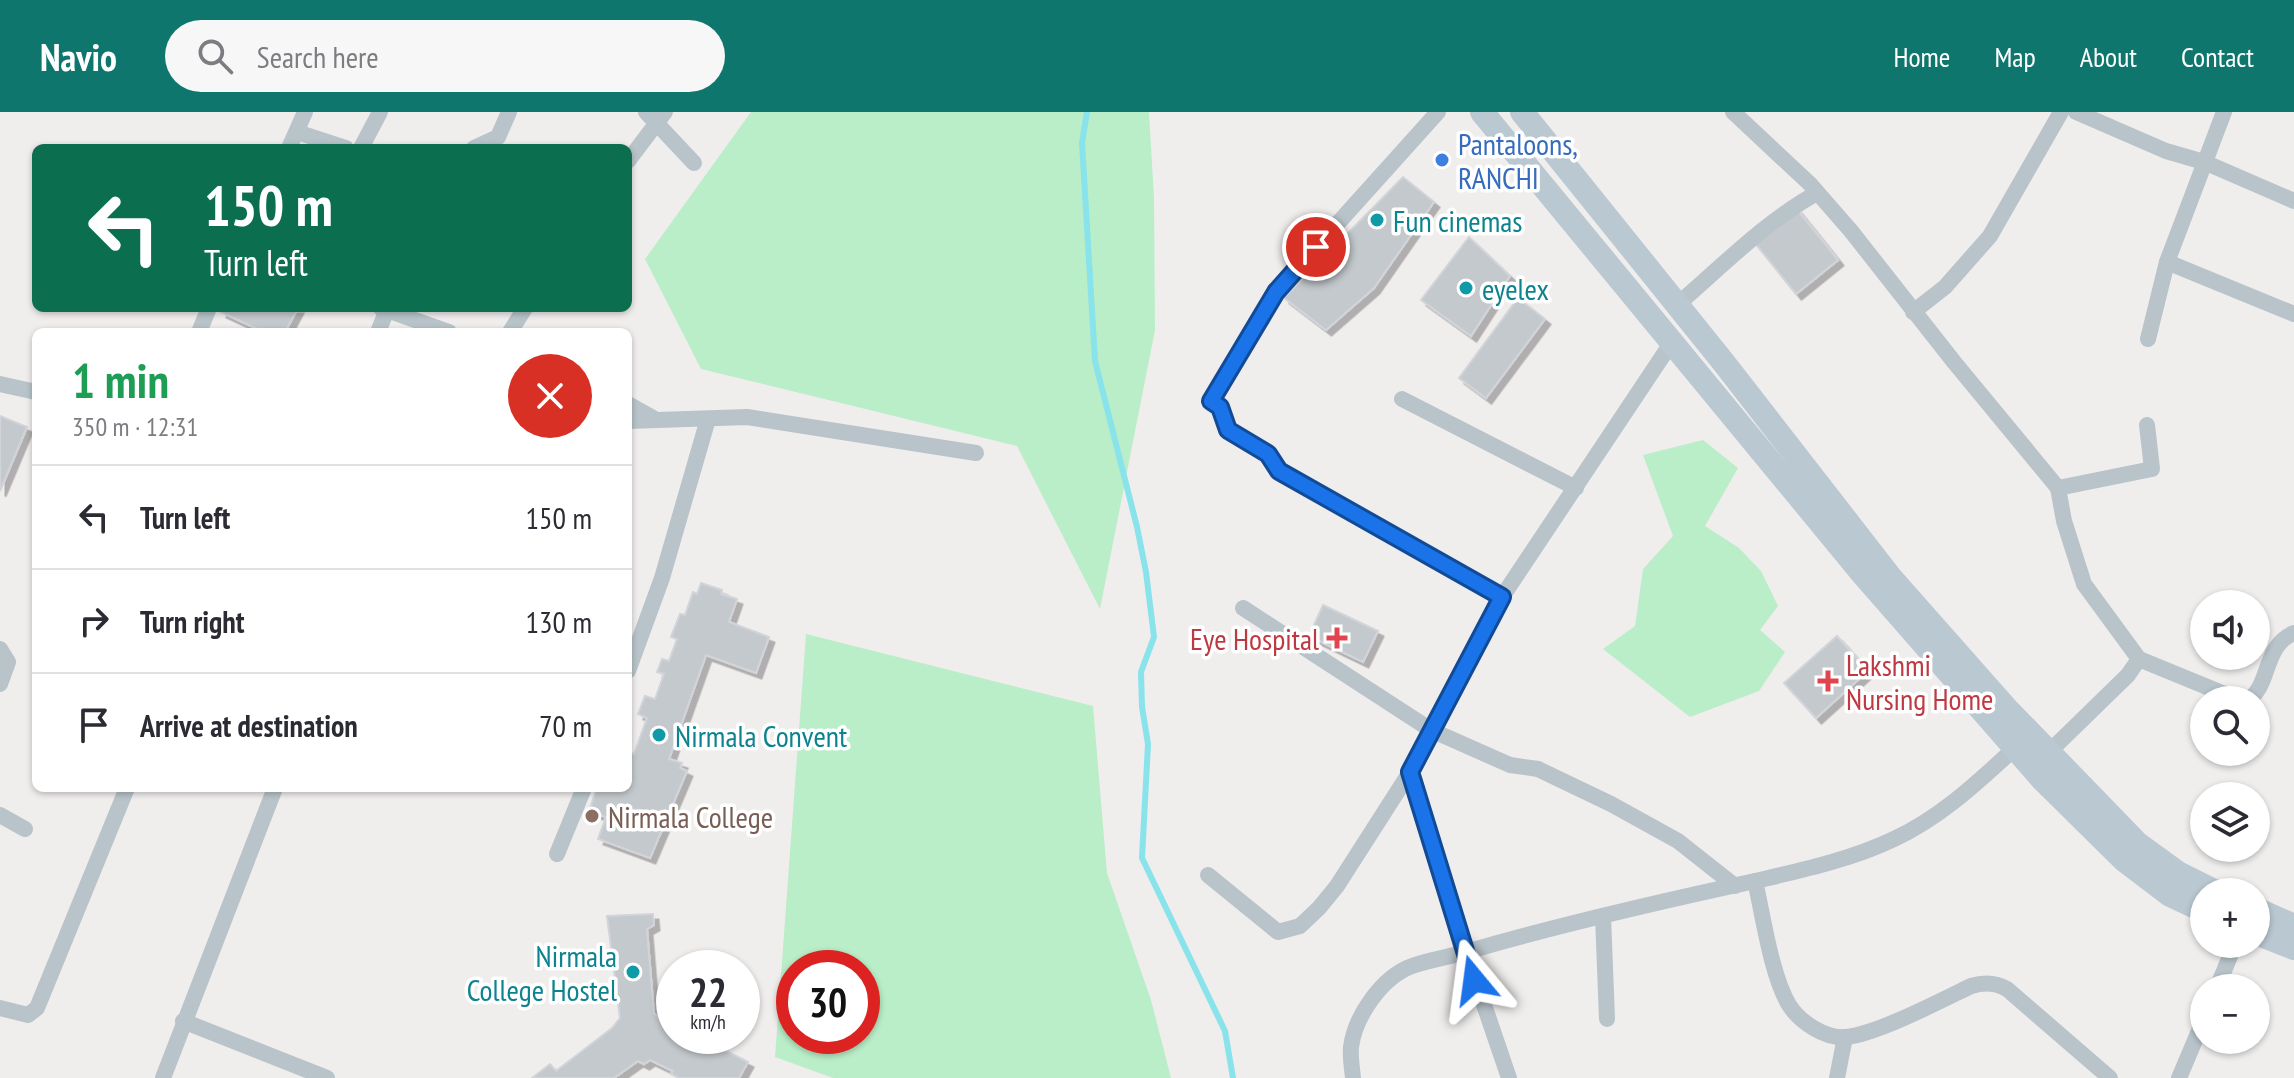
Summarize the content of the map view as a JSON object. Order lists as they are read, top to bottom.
{
  "places": {
    "other": [
      "Pantaloons, RANCHI",
      "Fun cinemas",
      "eyelex",
      "Nirmala Convent",
      "Nirmala College",
      "Nirmala College Hostel"
    ],
    "health": ["Eye Hospital", "Lakshmi Nursing Home"]
  },
  "page": {
    "header": "Navio",
    "search": "Search here",
    "nav": [
      "Home",
      "Map",
      "About",
      "Contact"
    ],
    "turn": ["150 m", "Turn left"],
    "heading": ["1 min", "350 m · 12:31"],
    "list": [
      {
        "name": "Turn left",
        "value": "150 m"
      },
      {
        "name": "Turn right",
        "value": "130 m"
      },
      {
        "name": "Arrive at destination",
        "value": "70 m"
      }
    ],
    "map_buttons": ["+", "−"],
    "speed": "22 km/h",
    "limit": "30"
  }
}
